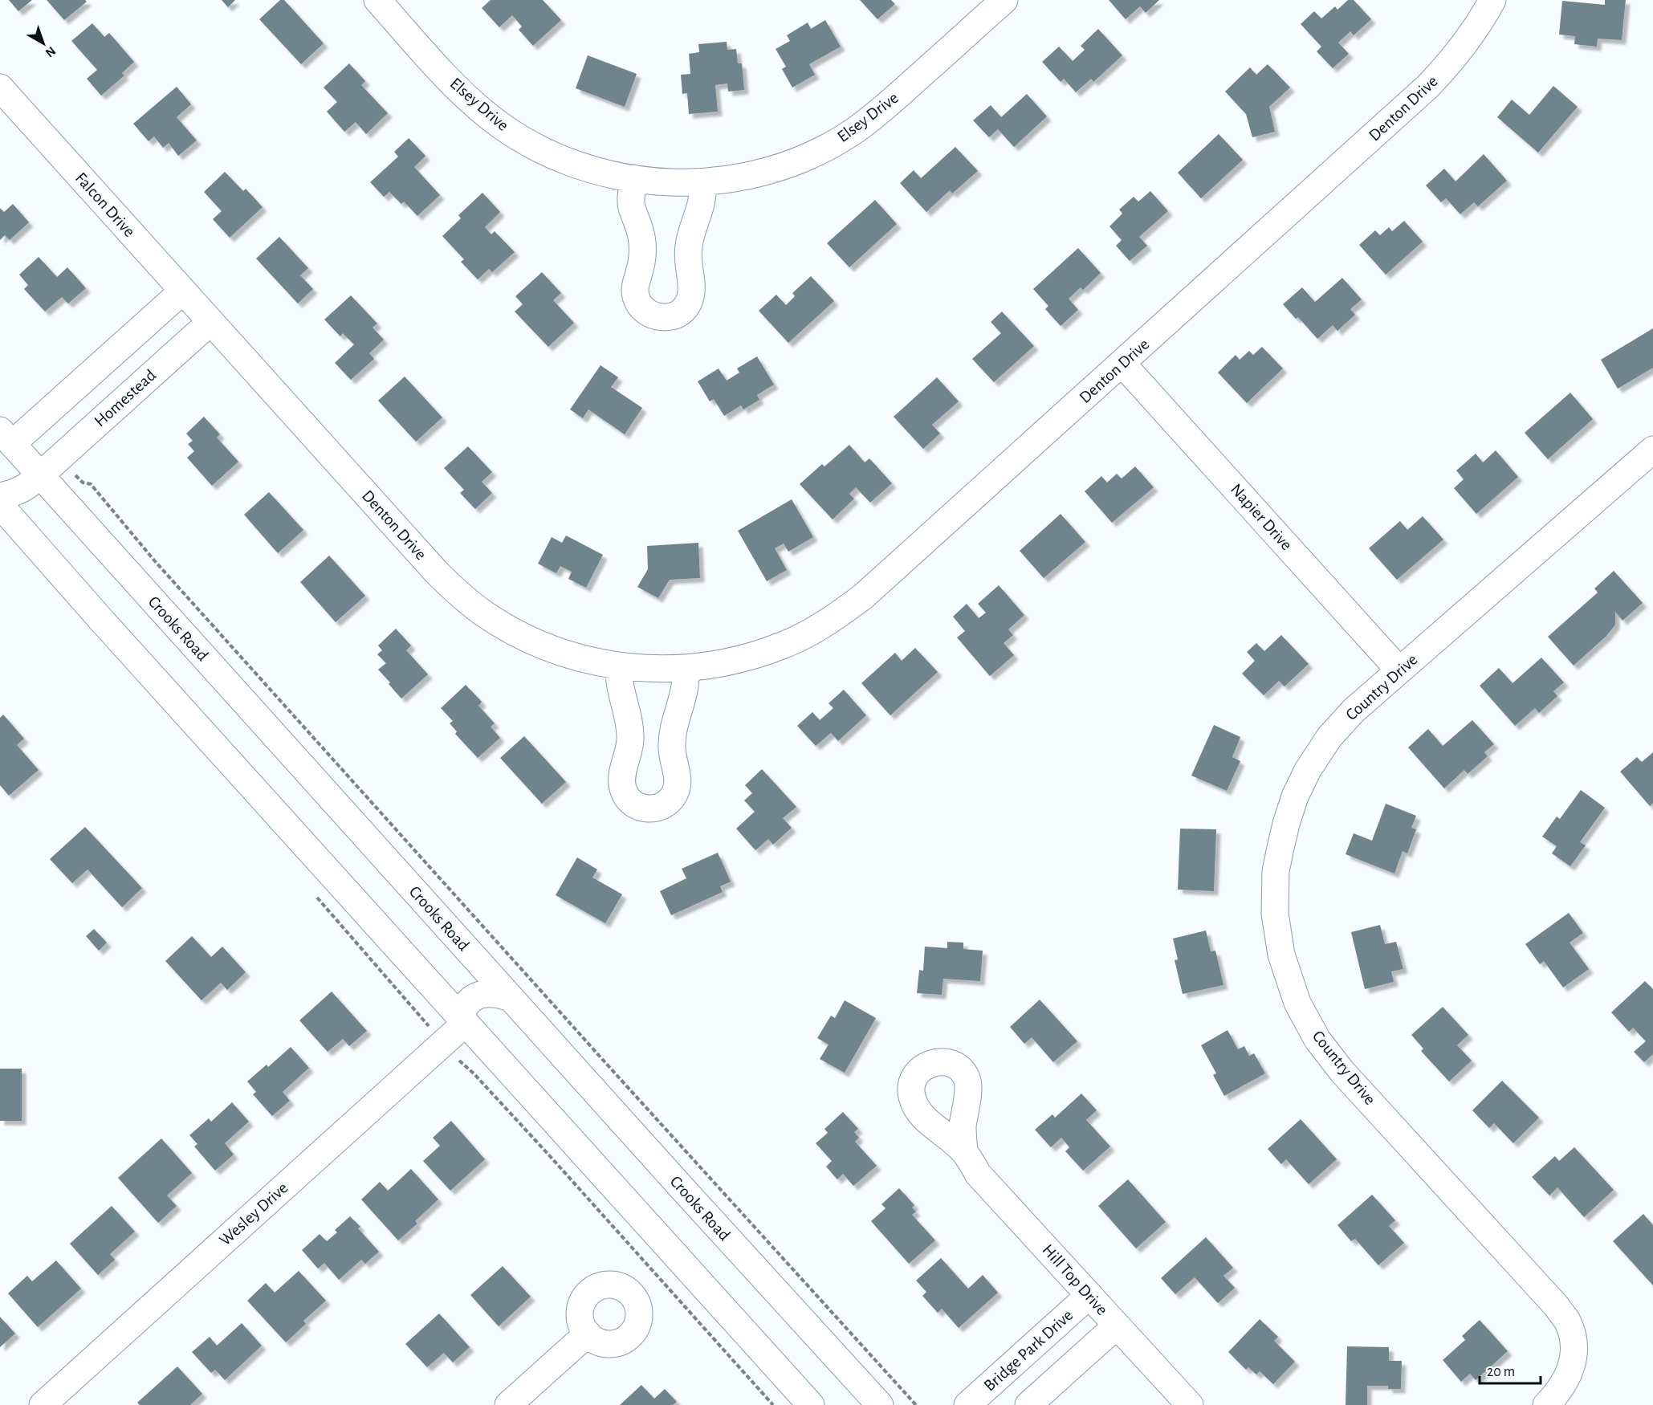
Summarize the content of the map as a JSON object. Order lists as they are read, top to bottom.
{
  "streets": {
    "street": [
      "Elsey Drive",
      "Denton Drive",
      "Falcon Drive",
      "Homestead",
      "Napier Drive",
      "Crooks Road",
      "Country Drive",
      "Wesley Drive",
      "Hill Top Drive",
      "Bridge Park Drive"
    ]
  },
  "crossings": [
    ["Denton Drive", "Falcon Drive"],
    ["Denton Drive", "Homestead"],
    ["Denton Drive", "Napier Drive"],
    ["Falcon Drive", "Homestead"],
    ["Homestead", "Crooks Road"],
    ["Napier Drive", "Country Drive"],
    ["Crooks Road", "Wesley Drive"],
    ["Hill Top Drive", "Bridge Park Drive"]
  ],
  "scale_bar": "20 m",
  "north": "bottom right"
}
